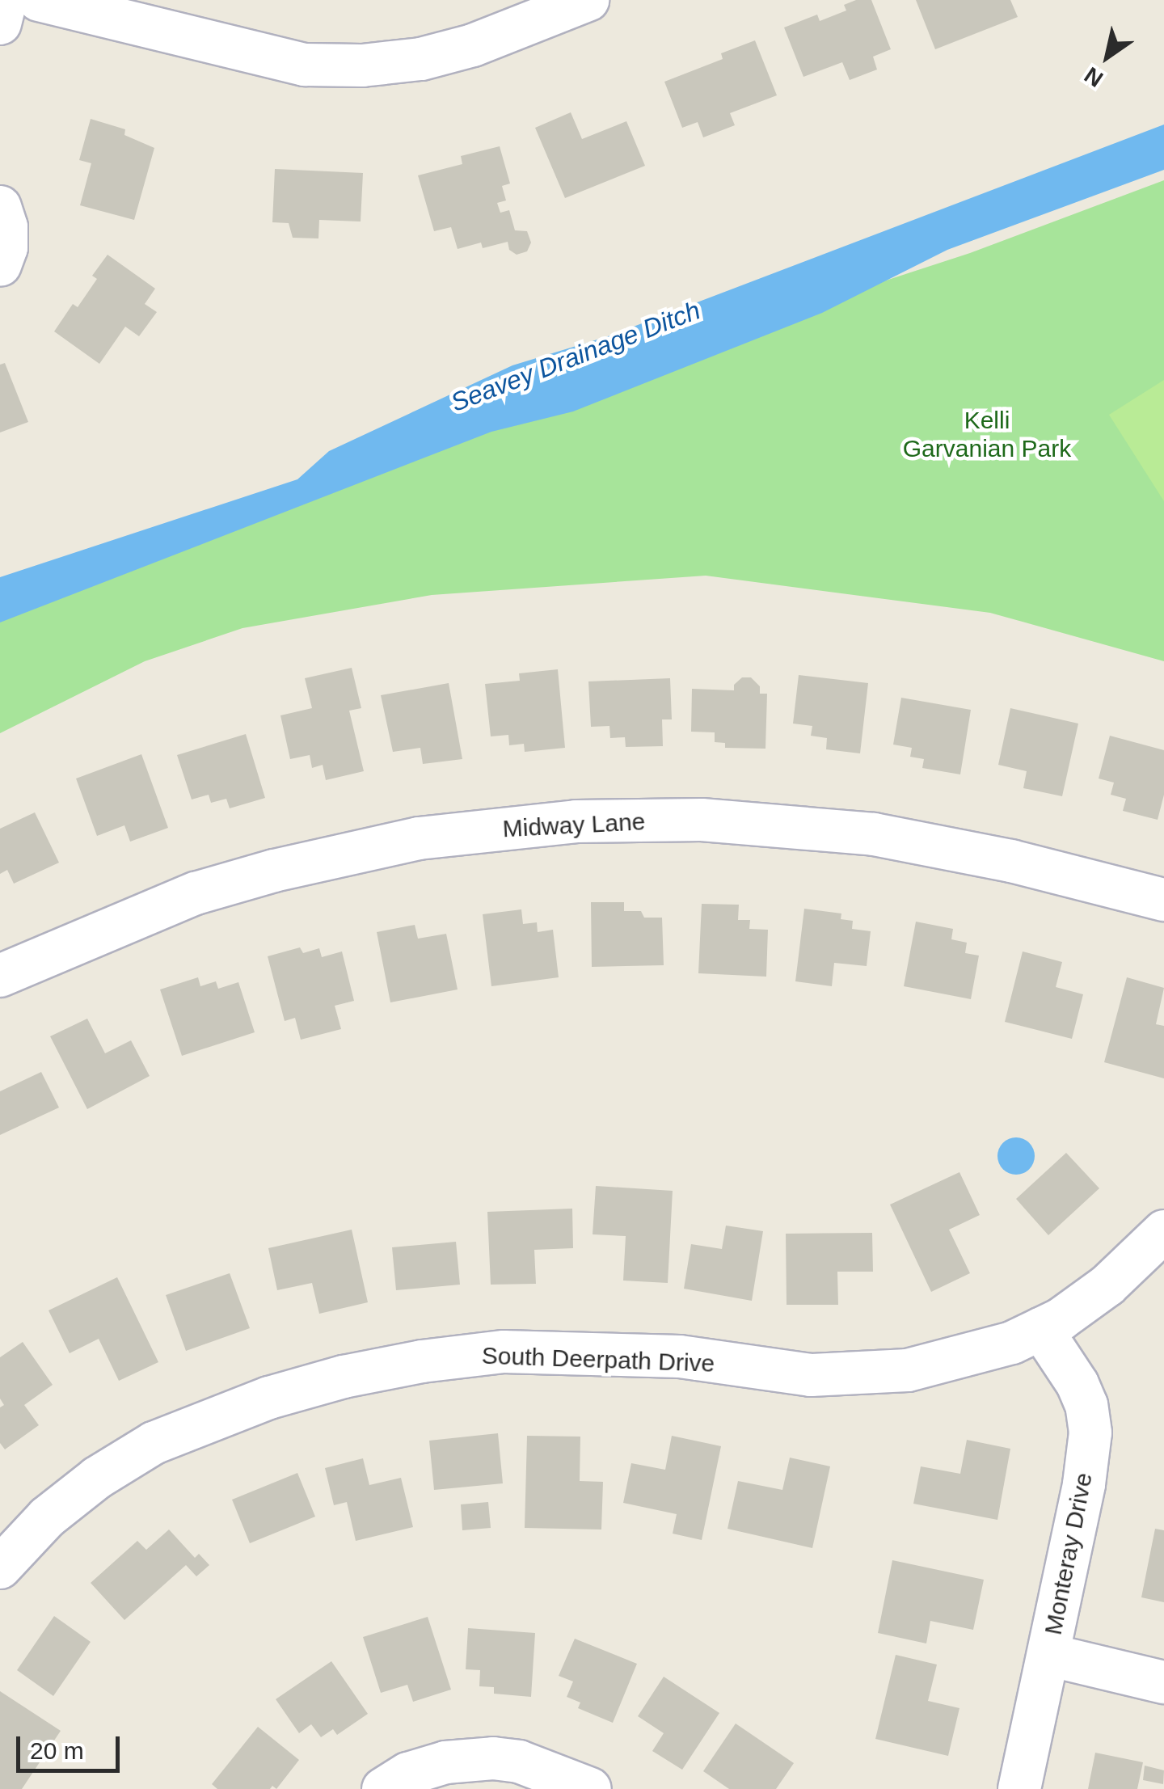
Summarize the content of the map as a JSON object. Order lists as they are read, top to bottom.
{
  "streets": {
    "street": ["Midway Lane", "South Deerpath Drive", "Monteray Drive"]
  },
  "crossings": [
    ["South Deerpath Drive", "Monteray Drive"]
  ],
  "water": ["Seavey Drainage Ditch"],
  "parks": ["Kelli Garvanian Park"],
  "scale_bar": "20 m",
  "north": "bottom left"
}
